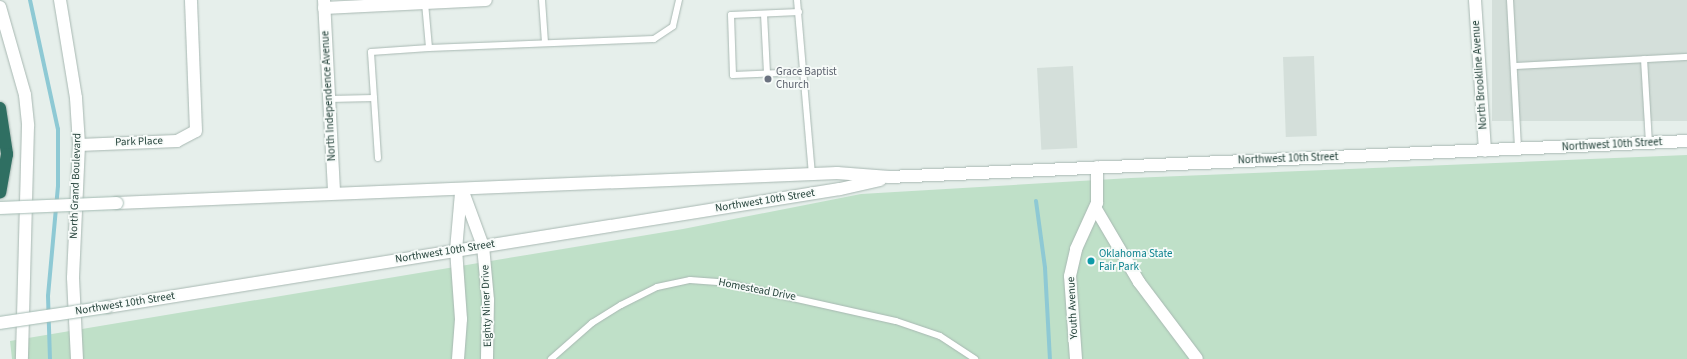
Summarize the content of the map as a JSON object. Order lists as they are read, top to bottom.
{
  "streets": {
    "main road": [
      "North Brookline Avenue",
      "North Independence Avenue",
      "Park Place",
      "Northwest 10th Street",
      "North Grand Boulevard",
      "Eighty Niner Drive",
      "Youth Avenue"
    ],
    "lane": ["Homestead Drive"]
  },
  "crossings": [
    ["North Brookline Avenue", "Northwest 10th Street"],
    ["North Independence Avenue", "Northwest 10th Street"],
    ["Park Place", "North Grand Boulevard"],
    ["Northwest 10th Street", "Eighty Niner Drive"],
    ["Northwest 10th Street", "Youth Avenue"]
  ],
  "places": ["Grace Baptist Church", "Oklahoma State Fair Park"]
}
